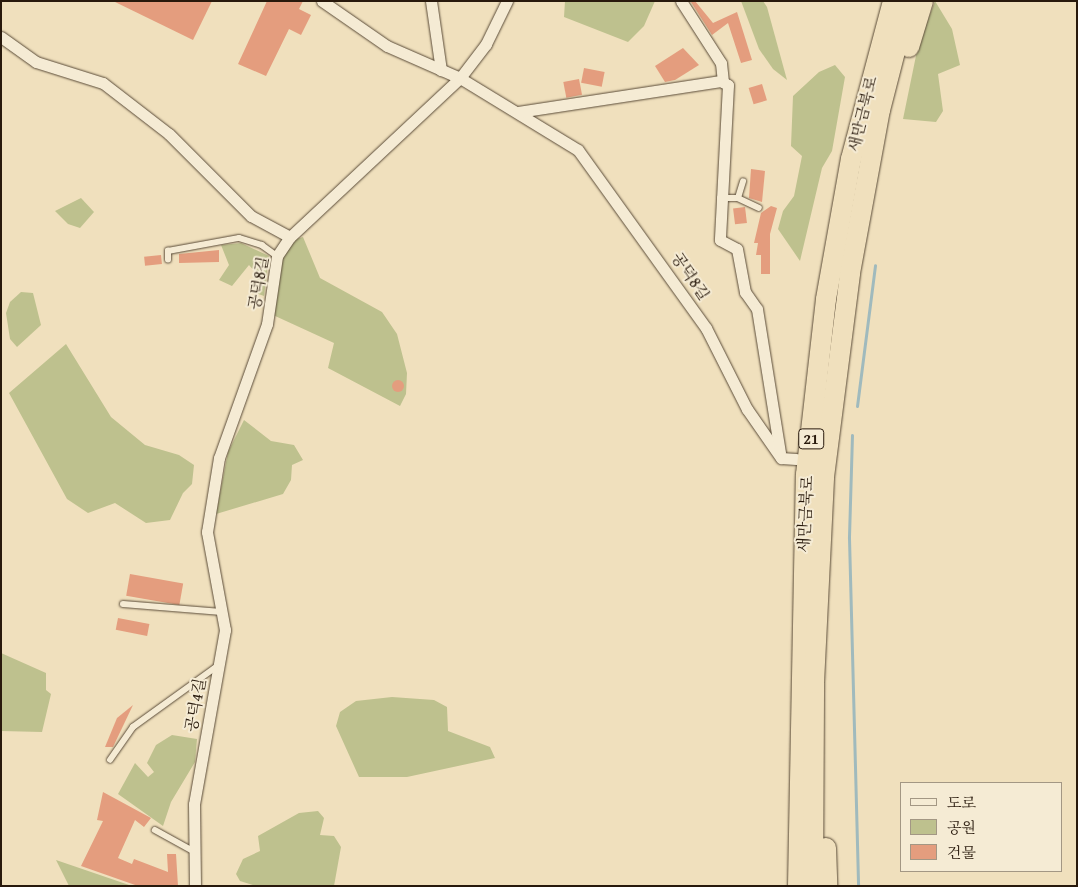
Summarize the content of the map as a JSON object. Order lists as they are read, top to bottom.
{
  "streets": {
    "highway": ["새만금북로", "21"],
    "street": ["공덕8길", "공덕4길"]
  },
  "crossings": [
    ["공덕8길", "공덕4길"]
  ],
  "legend": ["도로", "공원", "건물"]
}
